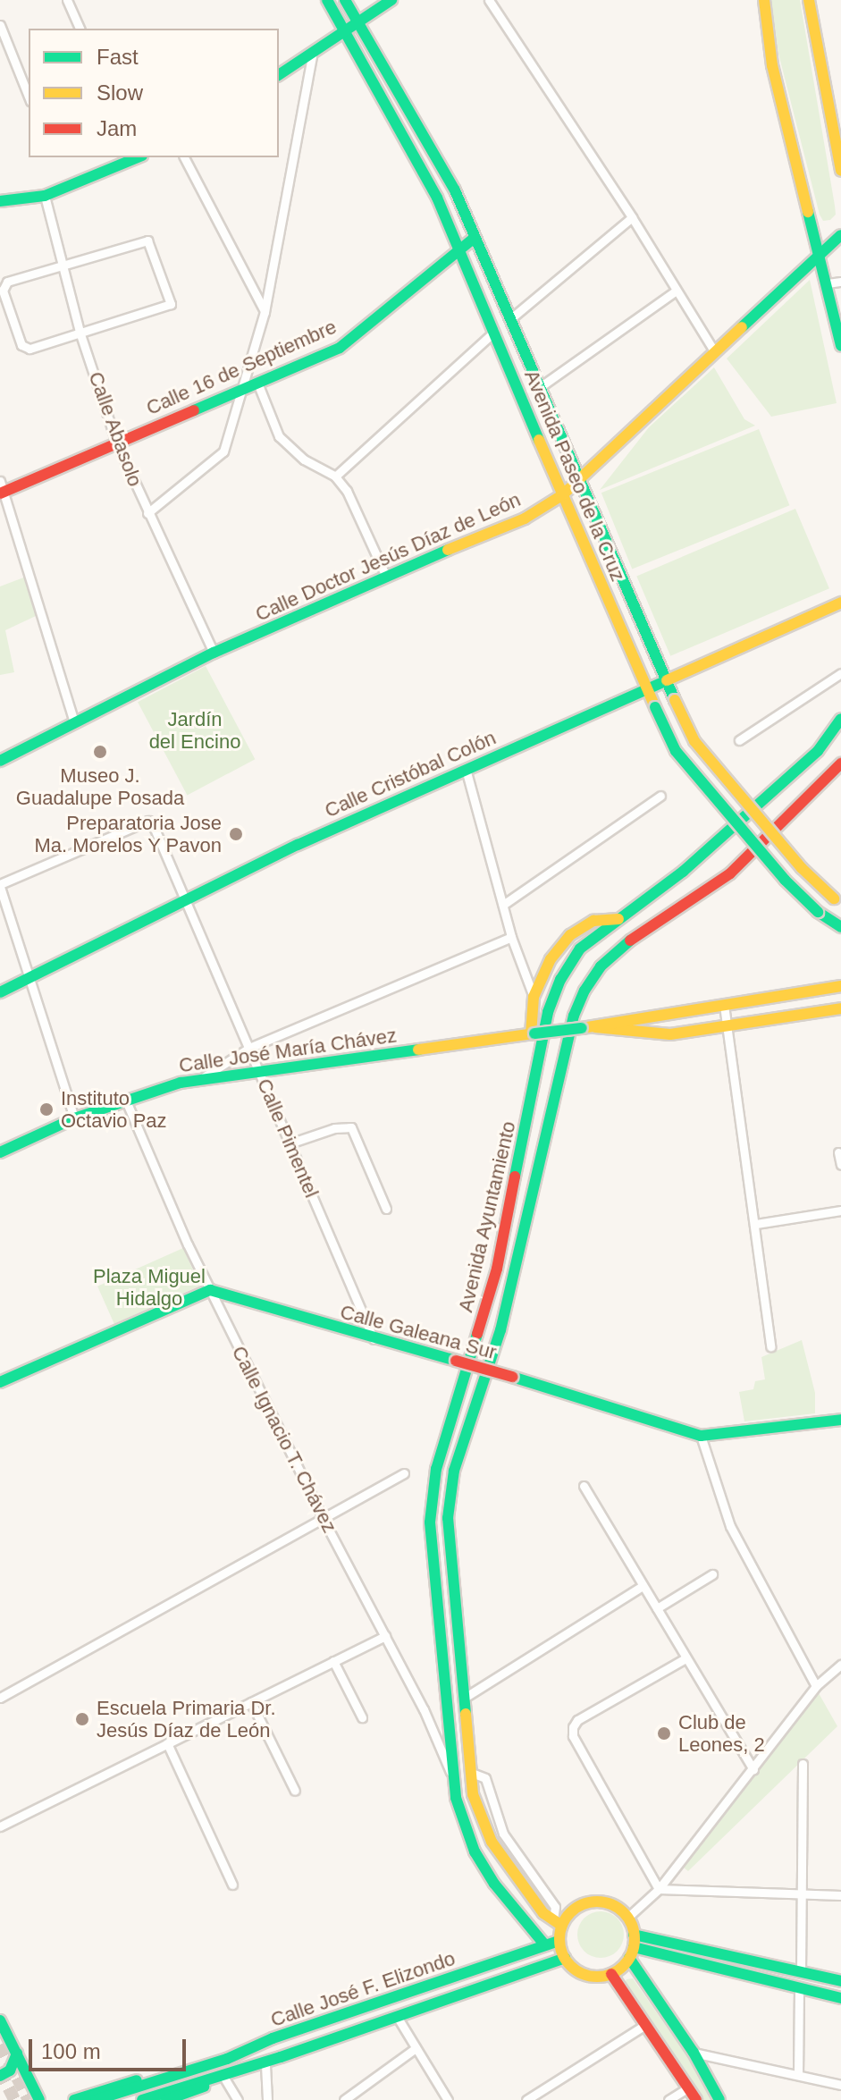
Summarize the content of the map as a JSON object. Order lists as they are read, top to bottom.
{
  "streets": {
    "main road": [
      "Calle 16 de Septiembre",
      "Avenida Paseo de la Cruz",
      "Calle Doctor Jesús Díaz de León",
      "Calle Cristóbal Colón",
      "Calle José María Chávez",
      "Avenida Ayuntamiento",
      "Calle Galeana Sur",
      "Calle José F. Elizondo"
    ],
    "street": ["Calle Abasolo", "Calle Pimentel", "Calle Ignacio T. Chávez"]
  },
  "crossings": [
    ["Calle 16 de Septiembre", "Calle Abasolo"],
    ["Calle 16 de Septiembre", "Avenida Paseo de la Cruz"],
    ["Calle Abasolo", "Calle Doctor Jesús Díaz de León"],
    ["Avenida Paseo de la Cruz", "Calle Doctor Jesús Díaz de León"],
    ["Avenida Paseo de la Cruz", "Calle Cristóbal Colón"],
    ["Calle Cristóbal Colón", "Calle Pimentel"],
    ["Calle José María Chávez", "Calle Pimentel"],
    ["Calle José María Chávez", "Calle Ignacio T. Chávez"],
    ["Calle Pimentel", "Calle Galeana Sur"],
    ["Avenida Ayuntamiento", "Calle Ignacio T. Chávez"],
    ["Avenida Ayuntamiento", "Calle José F. Elizondo"],
    ["Calle Galeana Sur", "Calle Ignacio T. Chávez"]
  ],
  "parks": ["Jardín del Encino", "Plaza Miguel Hidalgo"],
  "places": [
    "Museo J. Guadalupe Posada",
    "Preparatoria Jose Ma. Morelos Y Pavon",
    "Instituto Octavio Paz",
    "Escuela Primaria Dr. Jesús Díaz de León",
    "Club de Leones, 2"
  ],
  "legend": ["Fast", "Slow", "Jam"],
  "scale_bar": "100 m"
}
